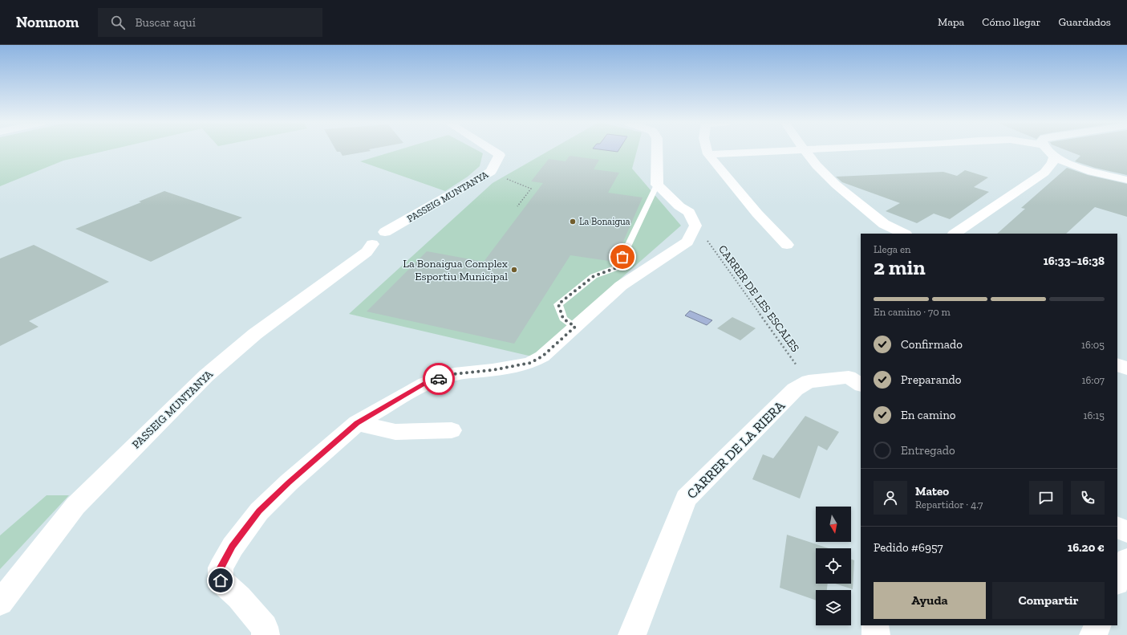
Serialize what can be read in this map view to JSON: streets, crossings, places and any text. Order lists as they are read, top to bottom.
{
  "streets": {
    "street": ["PASSEIG MUNTANYA", "CARRER DE LA RIERA"],
    "path": ["CARRER DE LES ESCALES"]
  },
  "crossings": [
    ["CARRER DE LES ESCALES", "CARRER DE LA RIERA"]
  ],
  "places": ["La Bonaigua", "La Bonaigua Complex Esportiu Municipal"],
  "north": "bottom",
  "page": {
    "header": "Nomnom",
    "search": "Buscar aquí",
    "nav": ["Mapa", "Cómo llegar", "Guardados"],
    "heading": ["2 min", "Llega en", "16:33–16:38"],
    "panel": [
      "Mateo",
      "Repartidor · 4.7",
      "Pedido #6957",
      "16.20 €"
    ],
    "bar": "En camino · 70 m",
    "list": [
      ["Confirmado", "16:05"],
      ["Preparando", "16:07"],
      ["En camino", "16:15"],
      "Entregado"
    ],
    "buttons": ["Ayuda", "Compartir"]
  }
}
